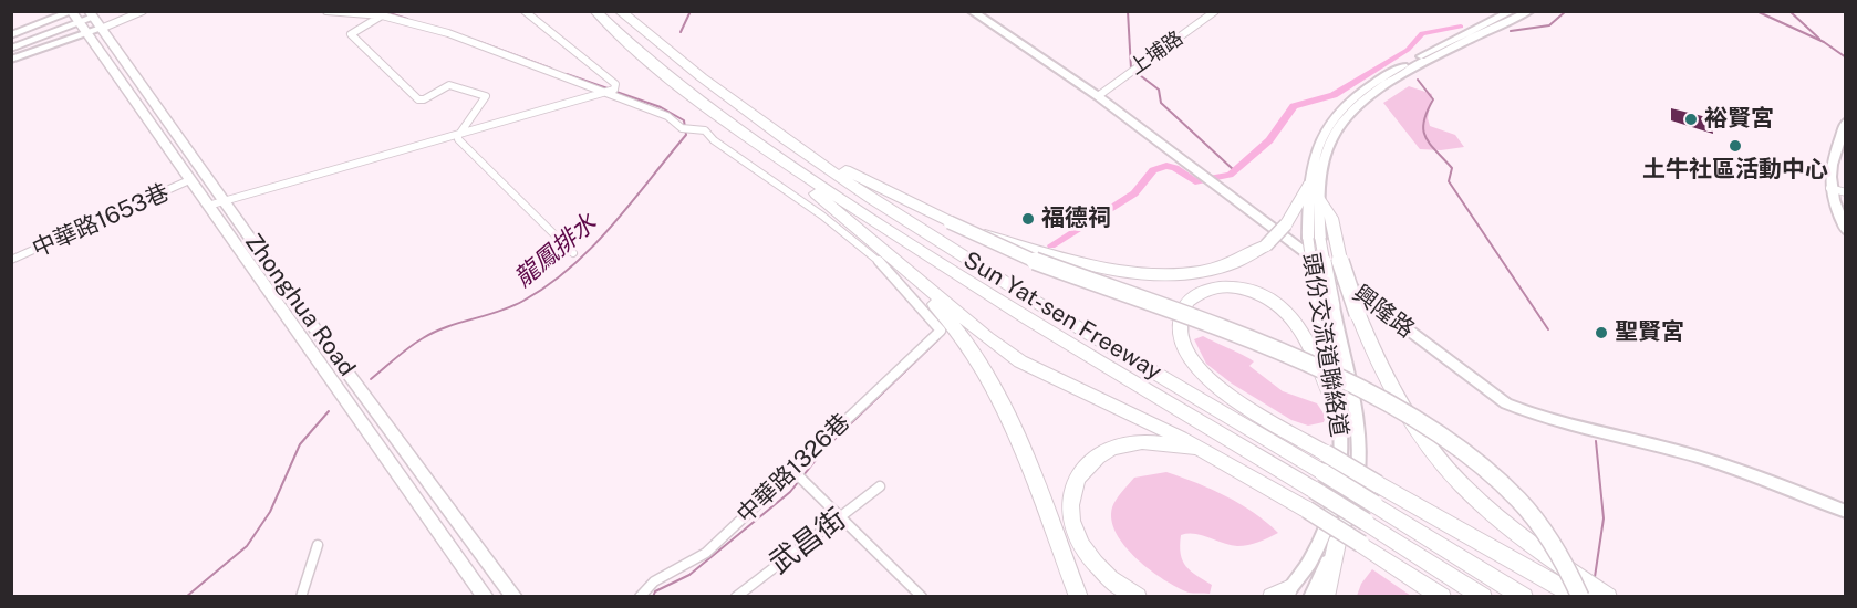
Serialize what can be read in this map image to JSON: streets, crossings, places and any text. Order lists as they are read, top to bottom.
{
  "streets": {
    "highway": ["Sun Yat-sen Freeway"],
    "main road": ["Zhonghua Road", "興隆路", "頭份交流道聯絡道"],
    "street": [
      "上埔路",
      "中華路1653巷",
      "中華路1326巷",
      "武昌街"
    ]
  },
  "crossings": [
    ["上埔路", "興隆路"],
    ["中華路1653巷", "Zhonghua Road"]
  ],
  "water": ["龍鳳排水"],
  "places": [
    "裕賢宮",
    "土牛社區活動中心",
    "福德祠",
    "聖賢宮"
  ]
}
